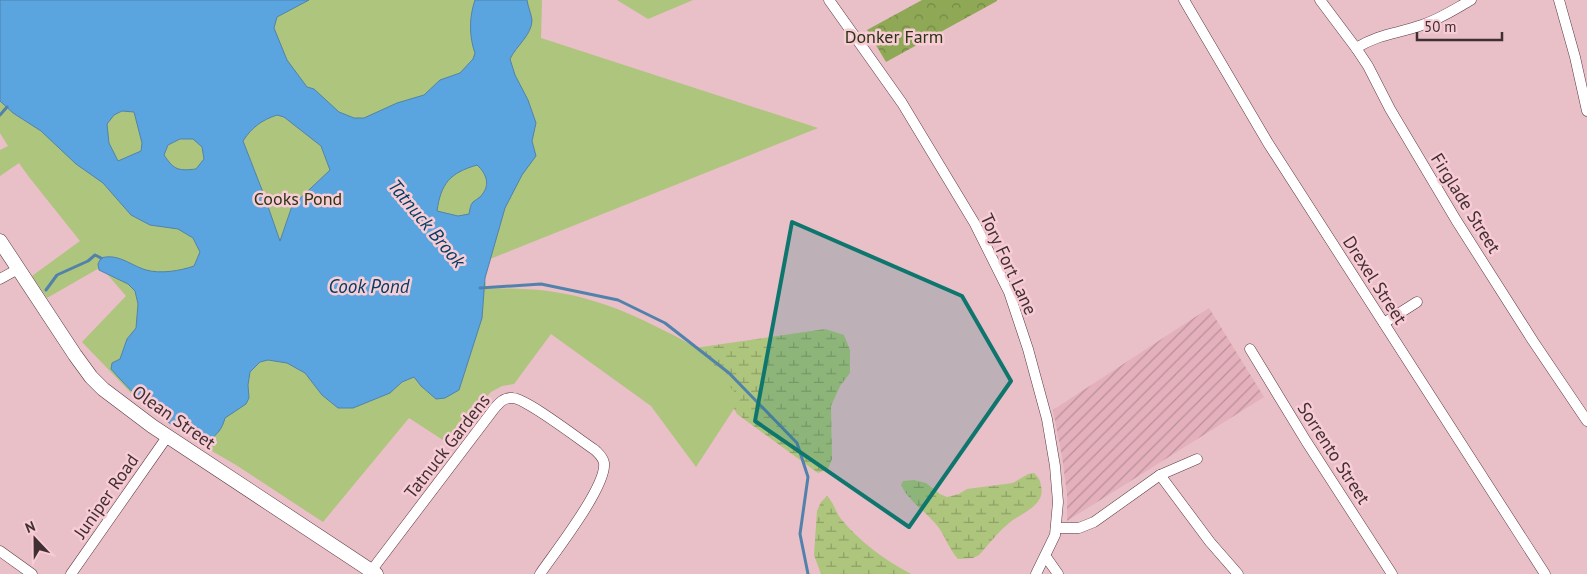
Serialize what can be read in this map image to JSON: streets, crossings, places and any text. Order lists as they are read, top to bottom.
{
  "streets": {
    "street": [
      "Firglade Street",
      "Tory Fort Lane",
      "Drexel Street",
      "Olean Street",
      "Tatnuck Gardens",
      "Sorrento Street",
      "Juniper Road"
    ]
  },
  "crossings": [
    ["Olean Street", "Tatnuck Gardens"],
    ["Olean Street", "Juniper Road"]
  ],
  "water": ["Tatnuck Brook", "Cook Pond"],
  "parks": ["Donker Farm", "Cooks Pond"],
  "scale_bar": "50 m",
  "north": "top"
}
